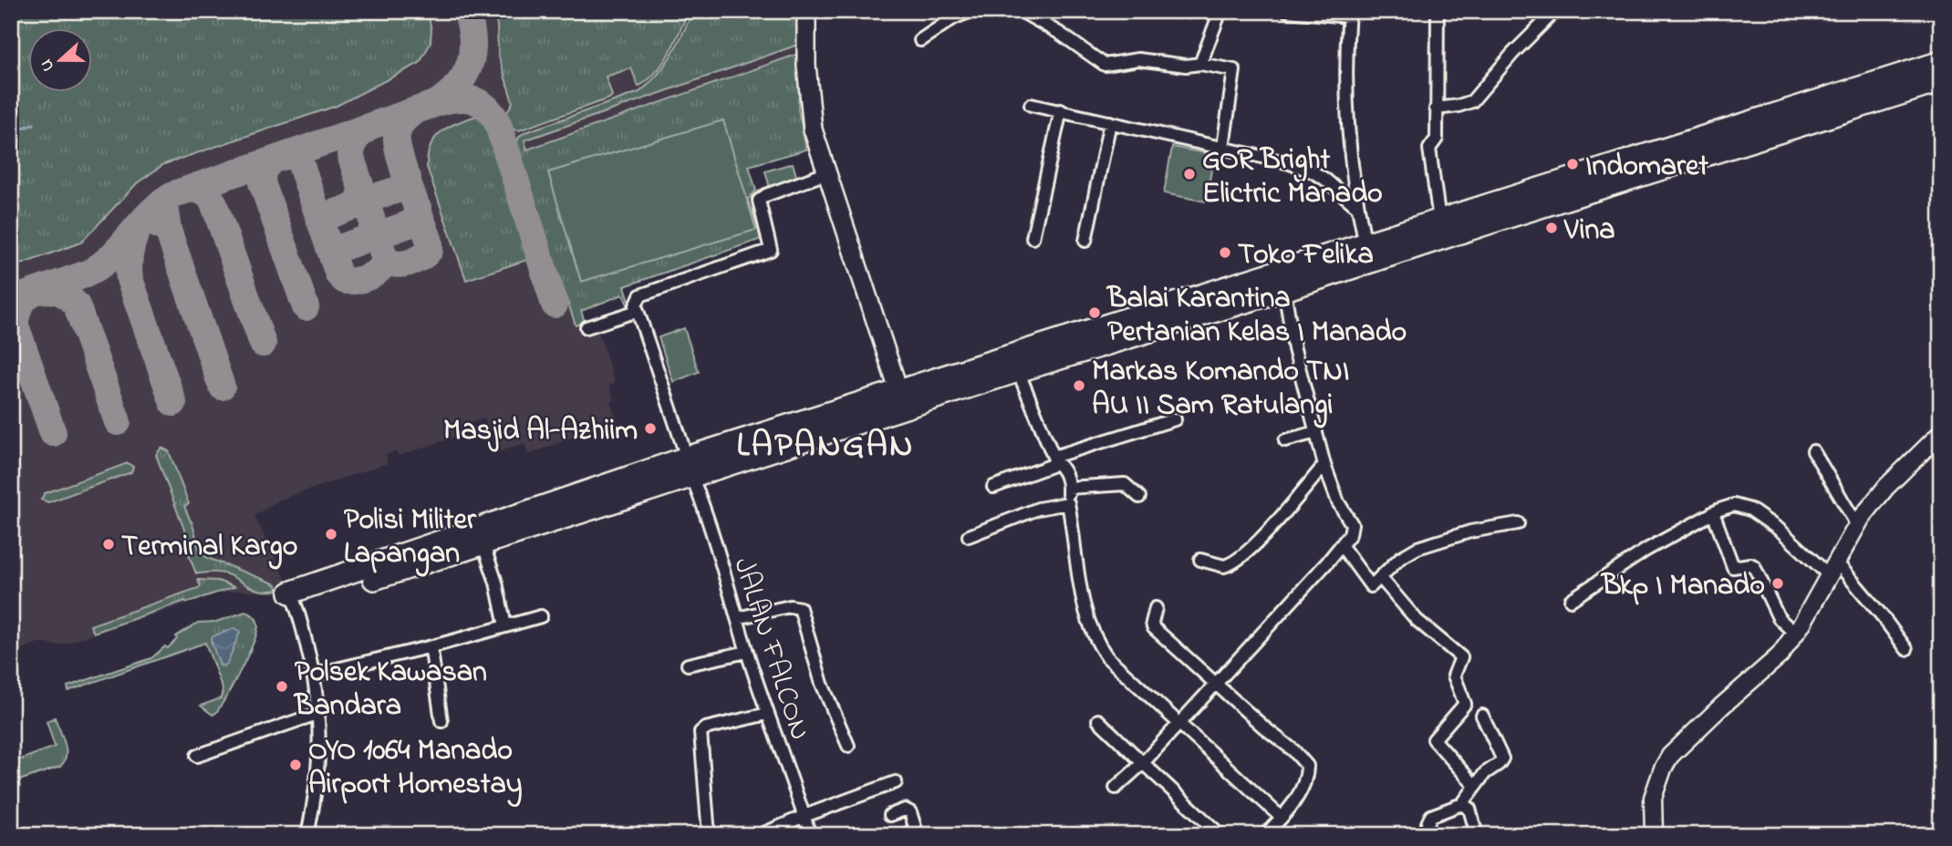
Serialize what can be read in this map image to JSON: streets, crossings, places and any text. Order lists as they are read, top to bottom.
{
  "streets": {
    "street": ["JALAN FALCON"]
  },
  "districts": ["LAPANGAN"],
  "places": [
    "Indomaret",
    "GOR Bright Elictric Manado",
    "Vina",
    "Toko Felika",
    "Balai Karantina Pertanian Kelas I Manado",
    "Markas Komando TNI AU II Sam Ratulangi",
    "Masjid Al-Azhiim",
    "Polisi Militer Lapangan",
    "Terminal Kargo",
    "Bkp I Manado",
    "Polsek Kawasan Bandara",
    "OYO 1064 Manado Airport Homestay"
  ],
  "north": "left"
}
